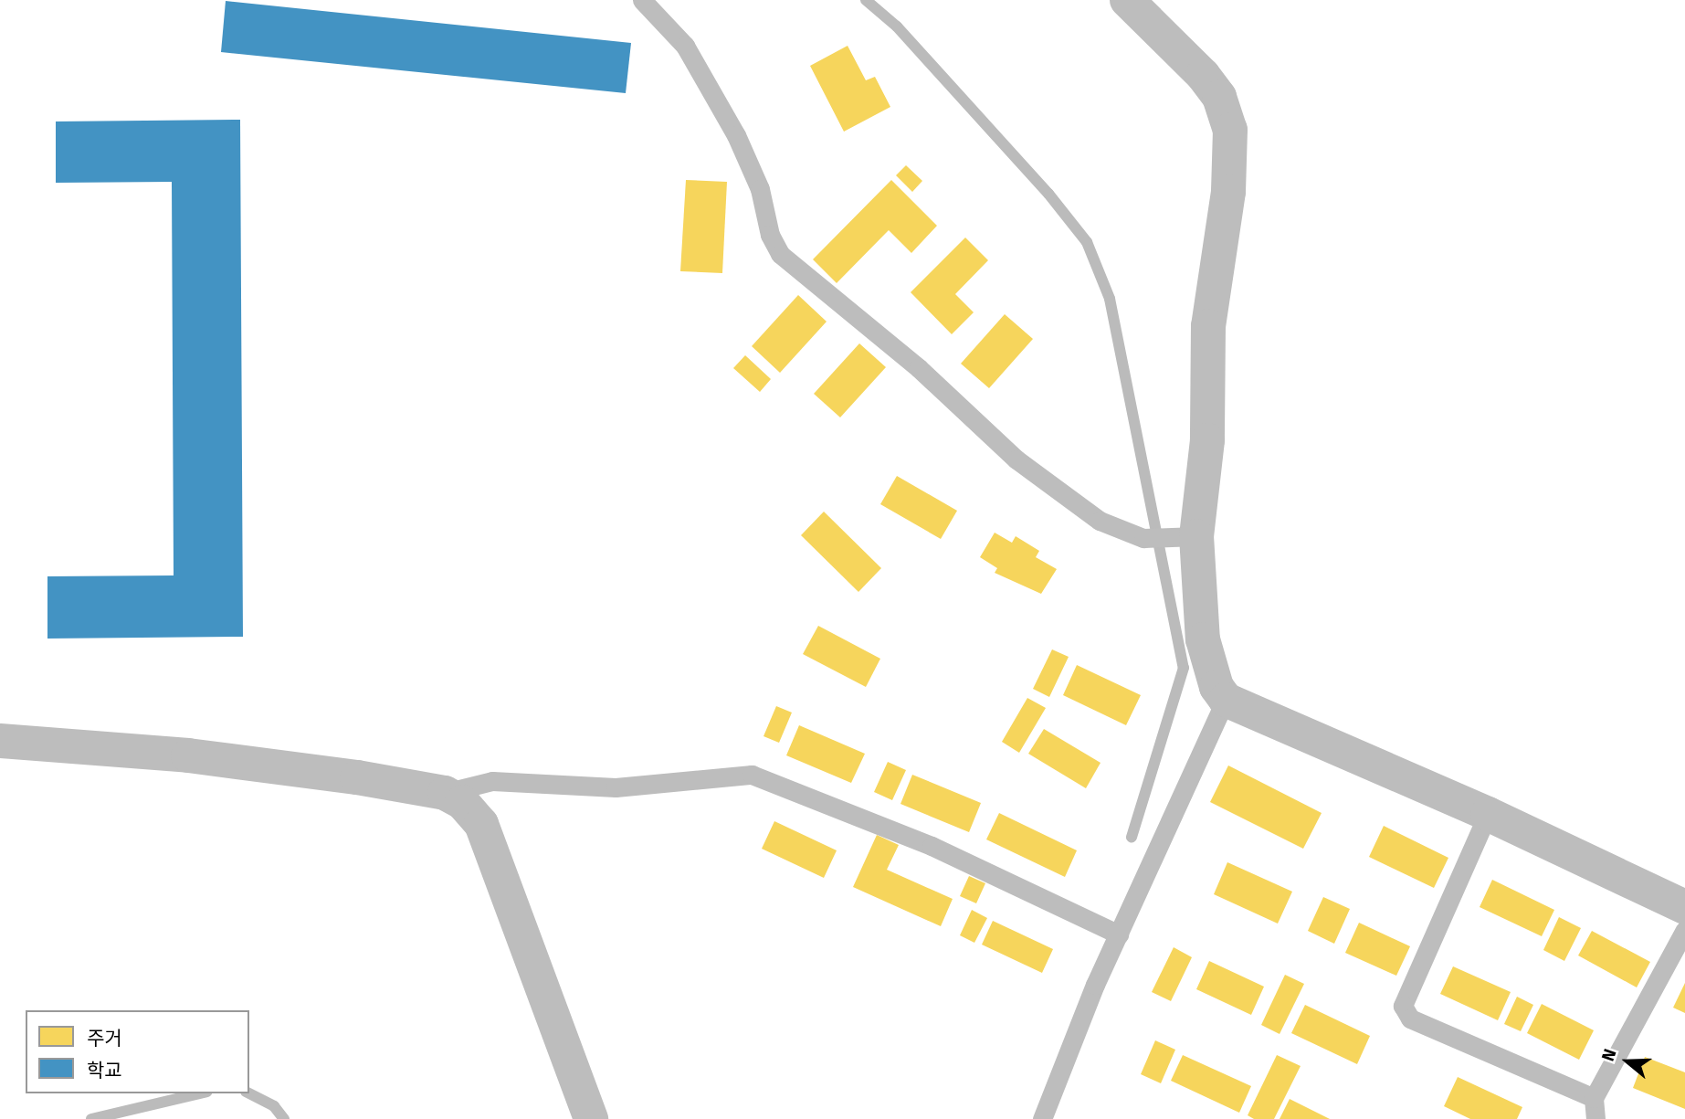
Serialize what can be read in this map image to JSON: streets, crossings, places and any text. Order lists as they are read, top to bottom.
{
  "legend": ["주거", "학교"],
  "north": "left"
}
